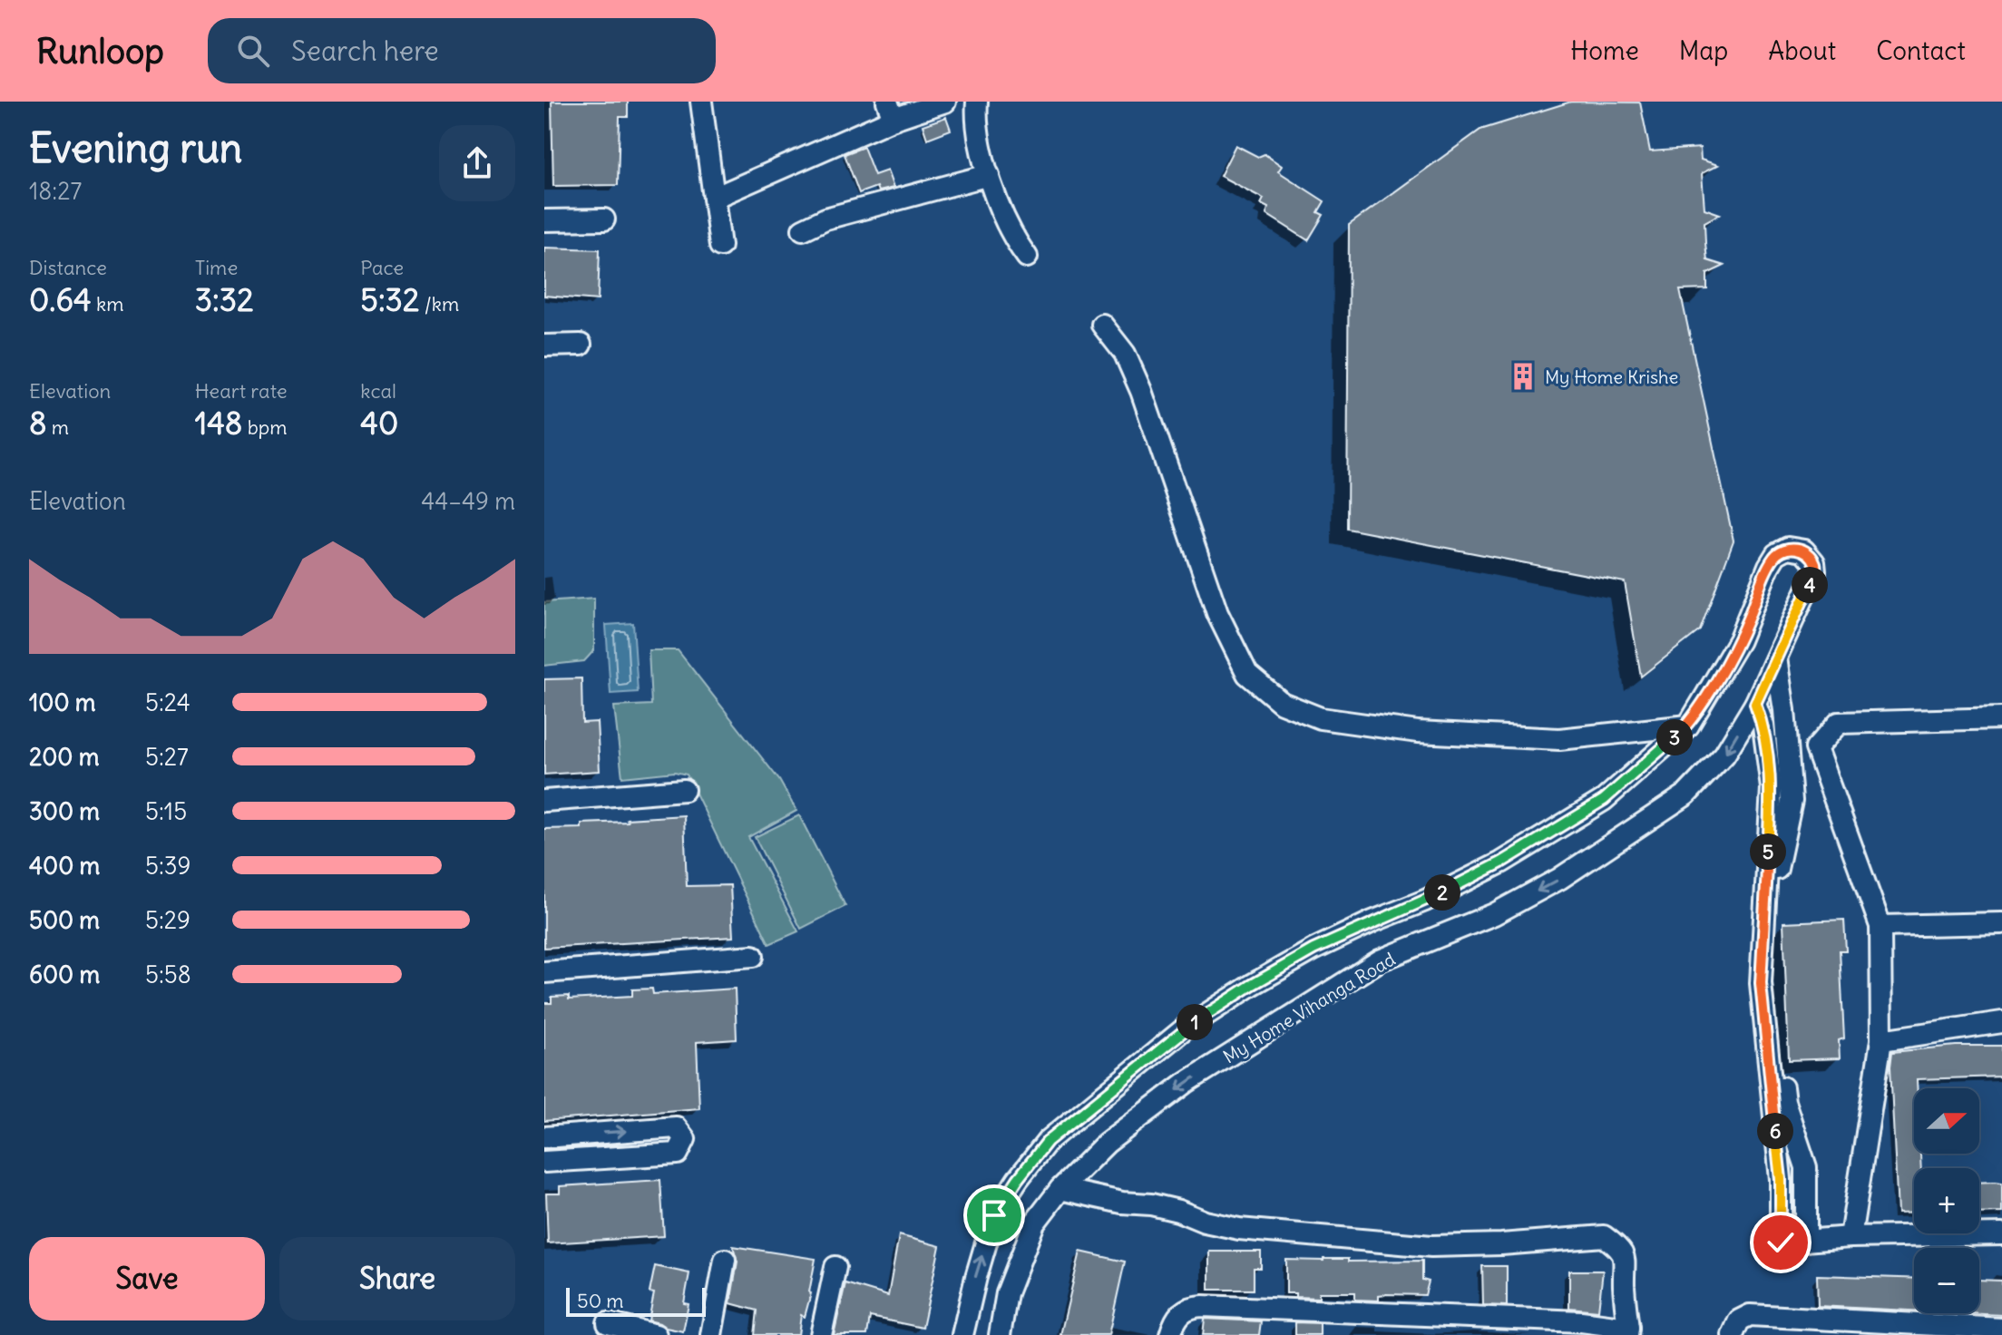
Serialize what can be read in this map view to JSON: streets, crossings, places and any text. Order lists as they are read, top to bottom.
{
  "streets": {
    "street": ["My Home Vihanga Road"]
  },
  "places": {
    "building": ["My Home Krishe"]
  },
  "scale_bar": "50 m",
  "north": "right",
  "page": {
    "header": "Runloop",
    "search": "Search here",
    "nav": [
      "Home",
      "Map",
      "About",
      "Contact"
    ],
    "heading": ["Evening run", "18:27"],
    "stats": [
      ["Distance", "0.64 km"],
      ["Time", "3:32"],
      ["Pace", "5:32 /km"],
      ["Elevation", "8 m"],
      ["Heart rate", "148 bpm"],
      ["kcal", "40"]
    ],
    "chart": ["Elevation", "44–49 m"],
    "pins": [
      "4",
      "3",
      "5",
      "2",
      "1",
      "6"
    ],
    "list": [
      {
        "name": "100 m",
        "note": "5:24"
      },
      {
        "name": "200 m",
        "note": "5:27"
      },
      {
        "name": "300 m",
        "note": "5:15"
      },
      {
        "name": "400 m",
        "note": "5:39"
      },
      {
        "name": "500 m",
        "note": "5:29"
      },
      {
        "name": "600 m",
        "note": "5:58"
      }
    ],
    "map_buttons": ["+", "−"],
    "buttons": ["Save", "Share"],
    "scale": "50 m"
  }
}
